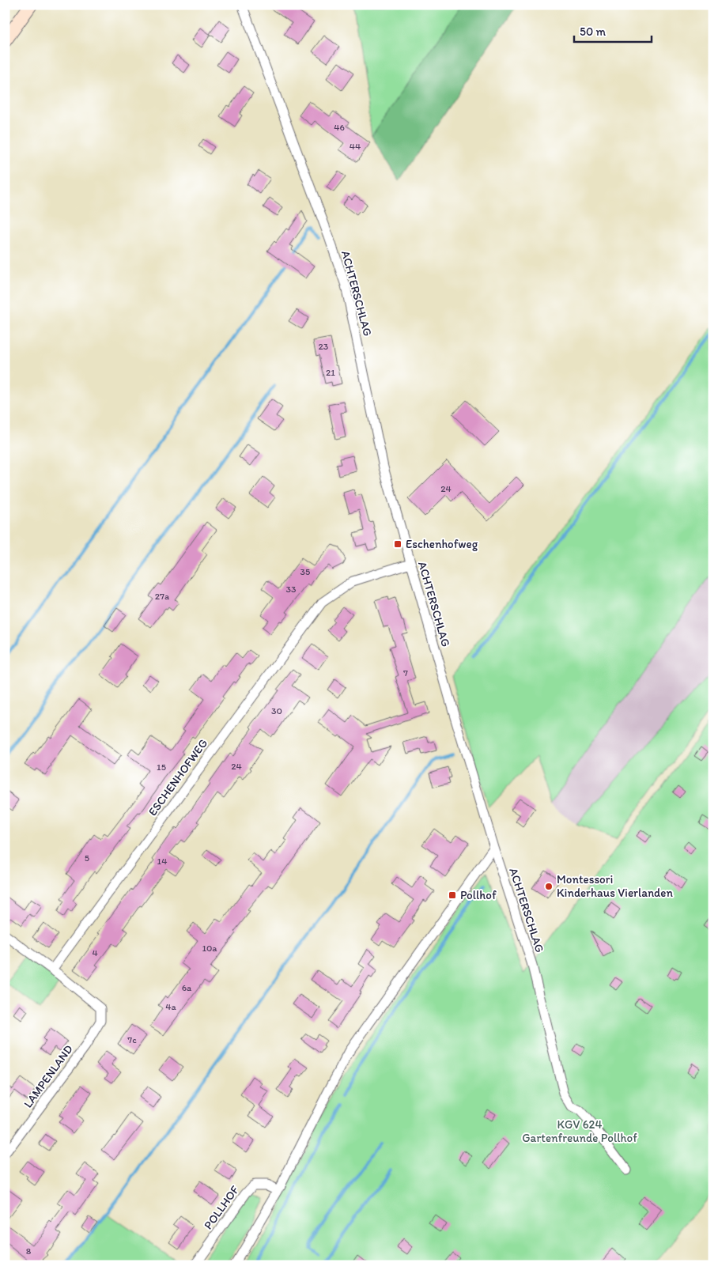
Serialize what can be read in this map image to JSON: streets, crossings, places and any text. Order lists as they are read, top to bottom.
{
  "streets": {
    "street": [
      "ACHTERSCHLAG",
      "ESCHENHOFWEG",
      "LAMPENLAND",
      "POLLHOF"
    ]
  },
  "crossings": [
    ["ACHTERSCHLAG", "ESCHENHOFWEG"],
    ["ESCHENHOFWEG", "LAMPENLAND"]
  ],
  "parks": ["KGV 624 Gartenfreunde Pollhof"],
  "places": {
    "transit": ["Eschenhofweg", "Pollhof"],
    "other": ["Montessori Kinderhaus Vierlanden"]
  },
  "house_numbers": [
    "46",
    "44",
    "23",
    "21",
    "24",
    "35",
    "33",
    "27a",
    "7",
    "30",
    "24",
    "15",
    "5",
    "14",
    "10a",
    "4",
    "6a",
    "4a",
    "7c",
    "8"
  ],
  "scale_bar": "50 m"
}
